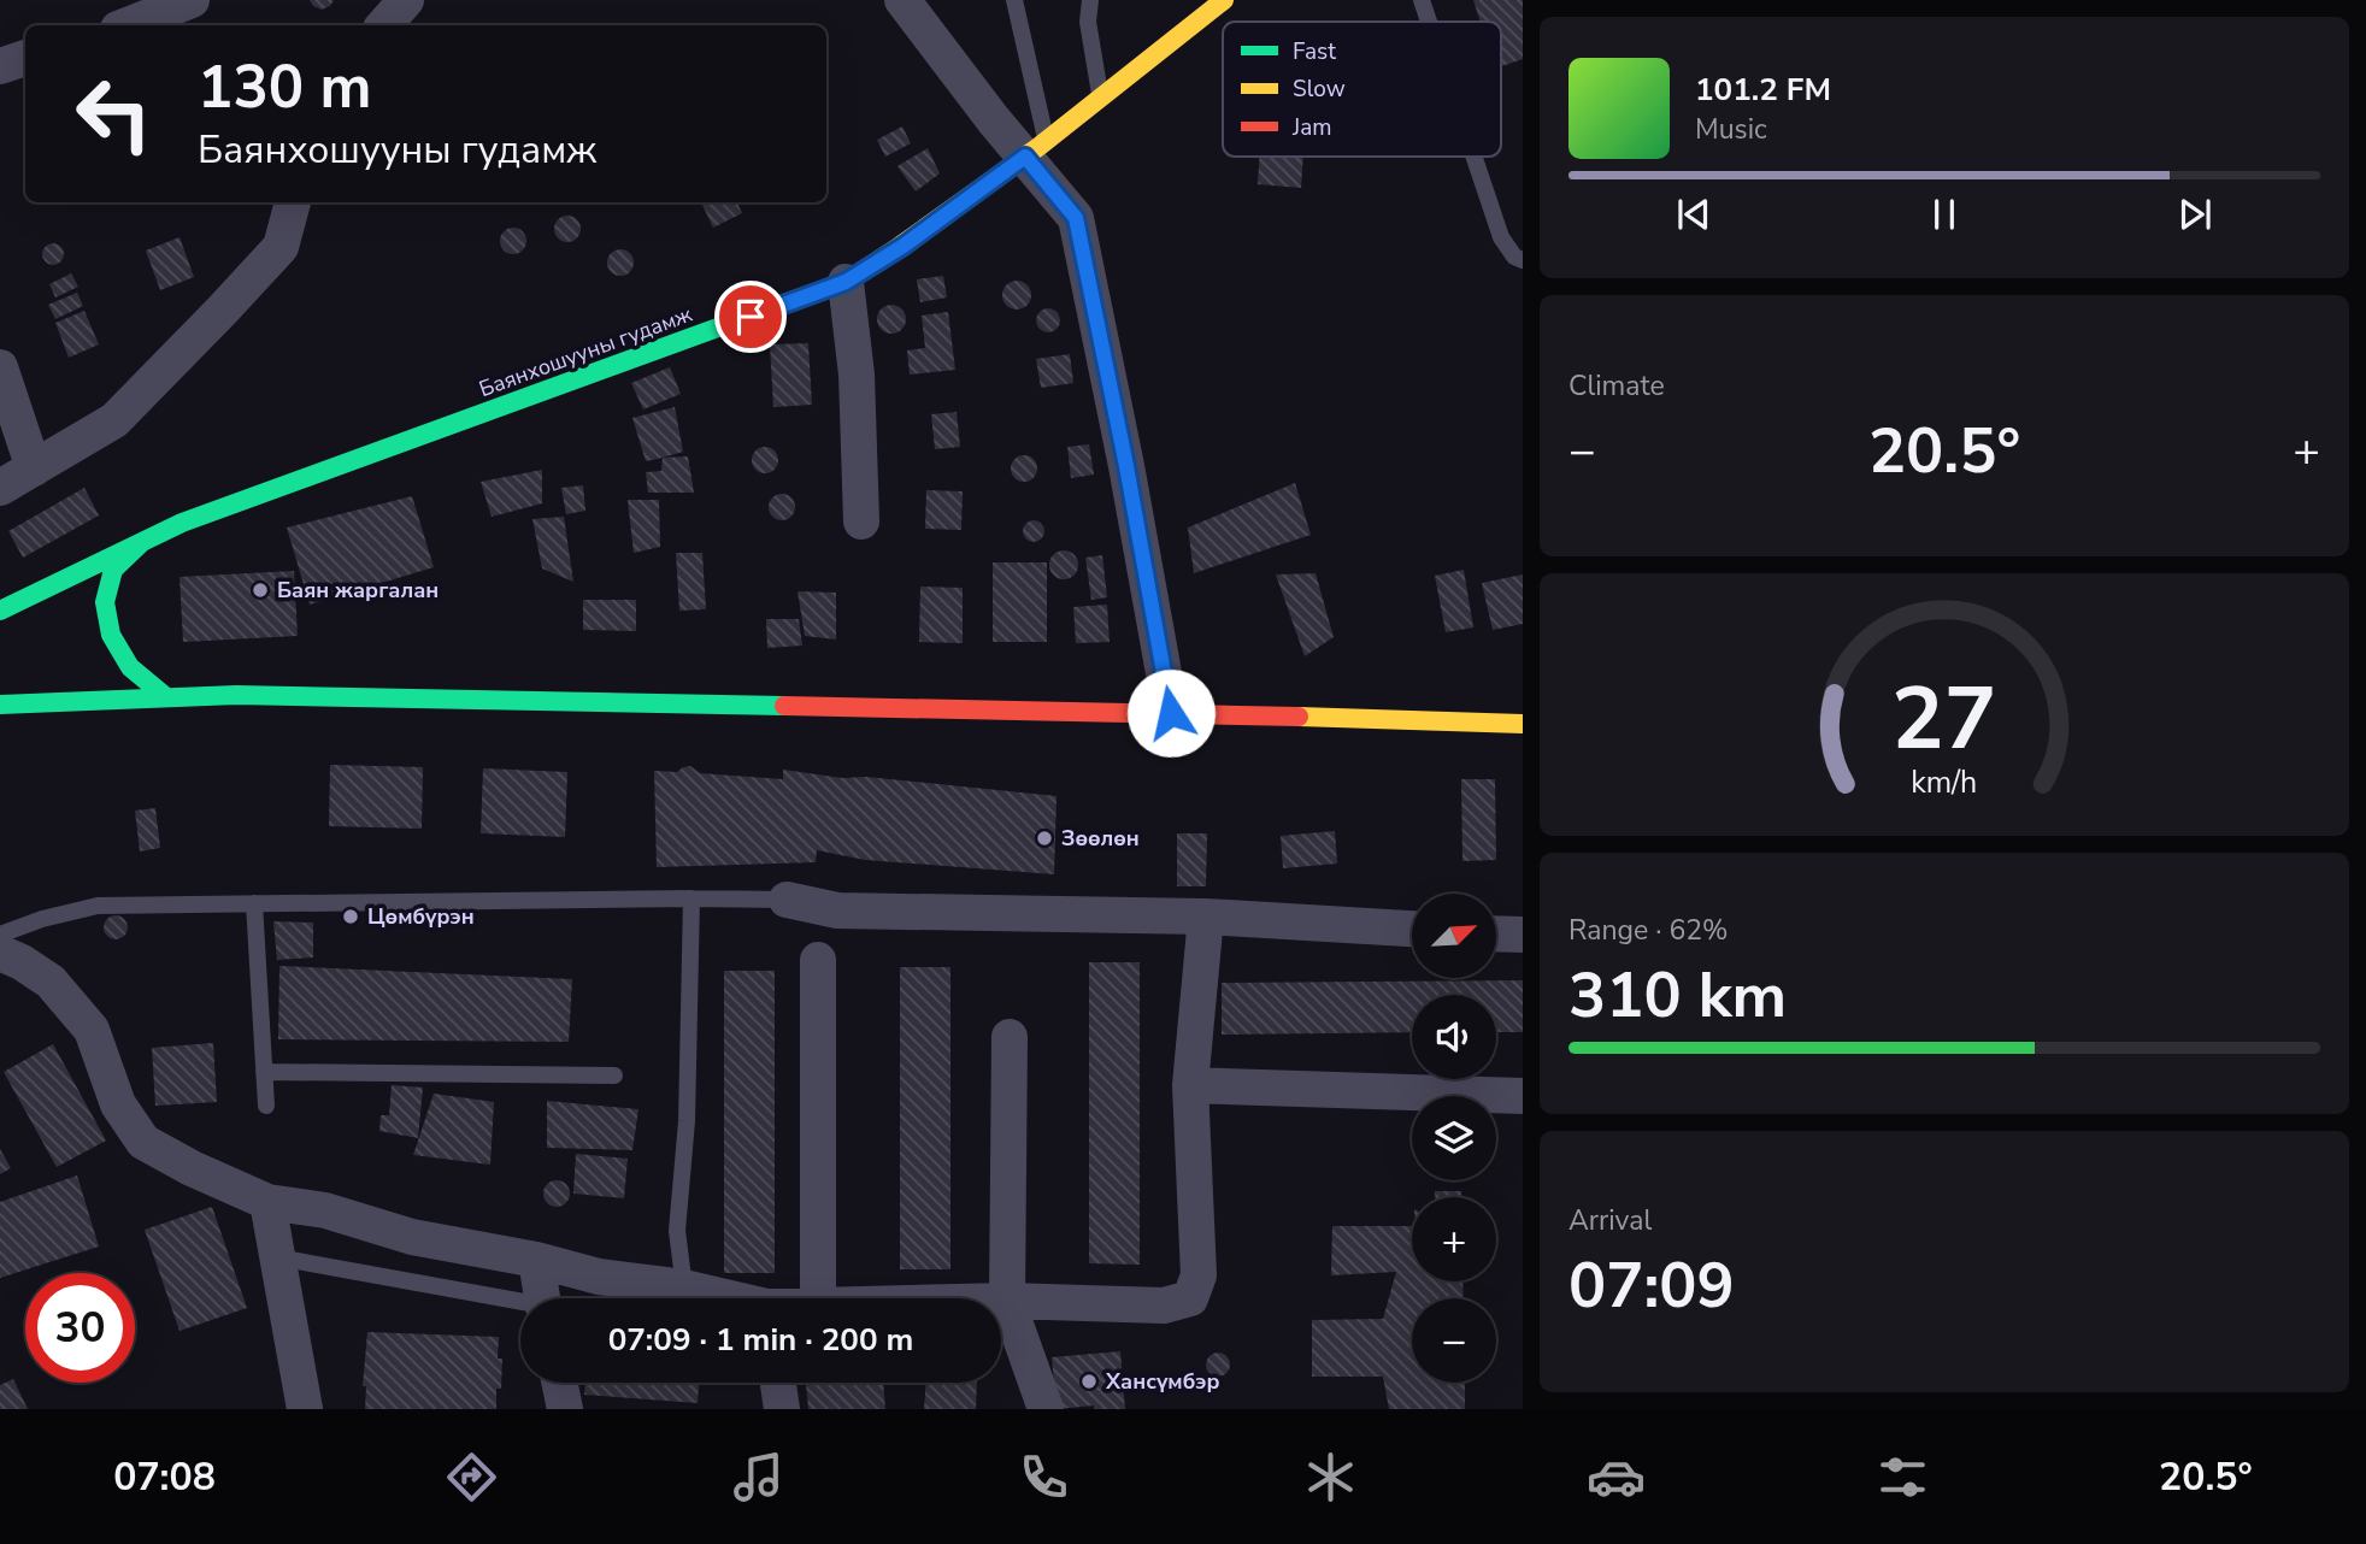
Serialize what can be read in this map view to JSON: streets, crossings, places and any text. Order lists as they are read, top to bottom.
{
  "streets": {
    "street": ["Баянхошууны гудамж"]
  },
  "places": [
    "Баян жаргалан",
    "Зөөлөн",
    "Цөмбүрэн",
    "Хансүмбэр"
  ],
  "legend": ["Fast", "Slow", "Jam"],
  "north": "top right",
  "page": {
    "turn": ["130 m", "Баянхошууны гудамж"],
    "song": ["101.2 FM", "Music"],
    "tile": [
      "Climate",
      ["Range · 62%", "310 km"],
      ["Arrival", "07:09"]
    ],
    "heat": ["−", "20.5°", "+"],
    "map_buttons": ["+", "−"],
    "limit": "30",
    "trip": "07:09 · 1 min · 200 m",
    "tabs": ["07:08", "20.5°"],
    "gauge": ["27", "km/h"]
  }
}
